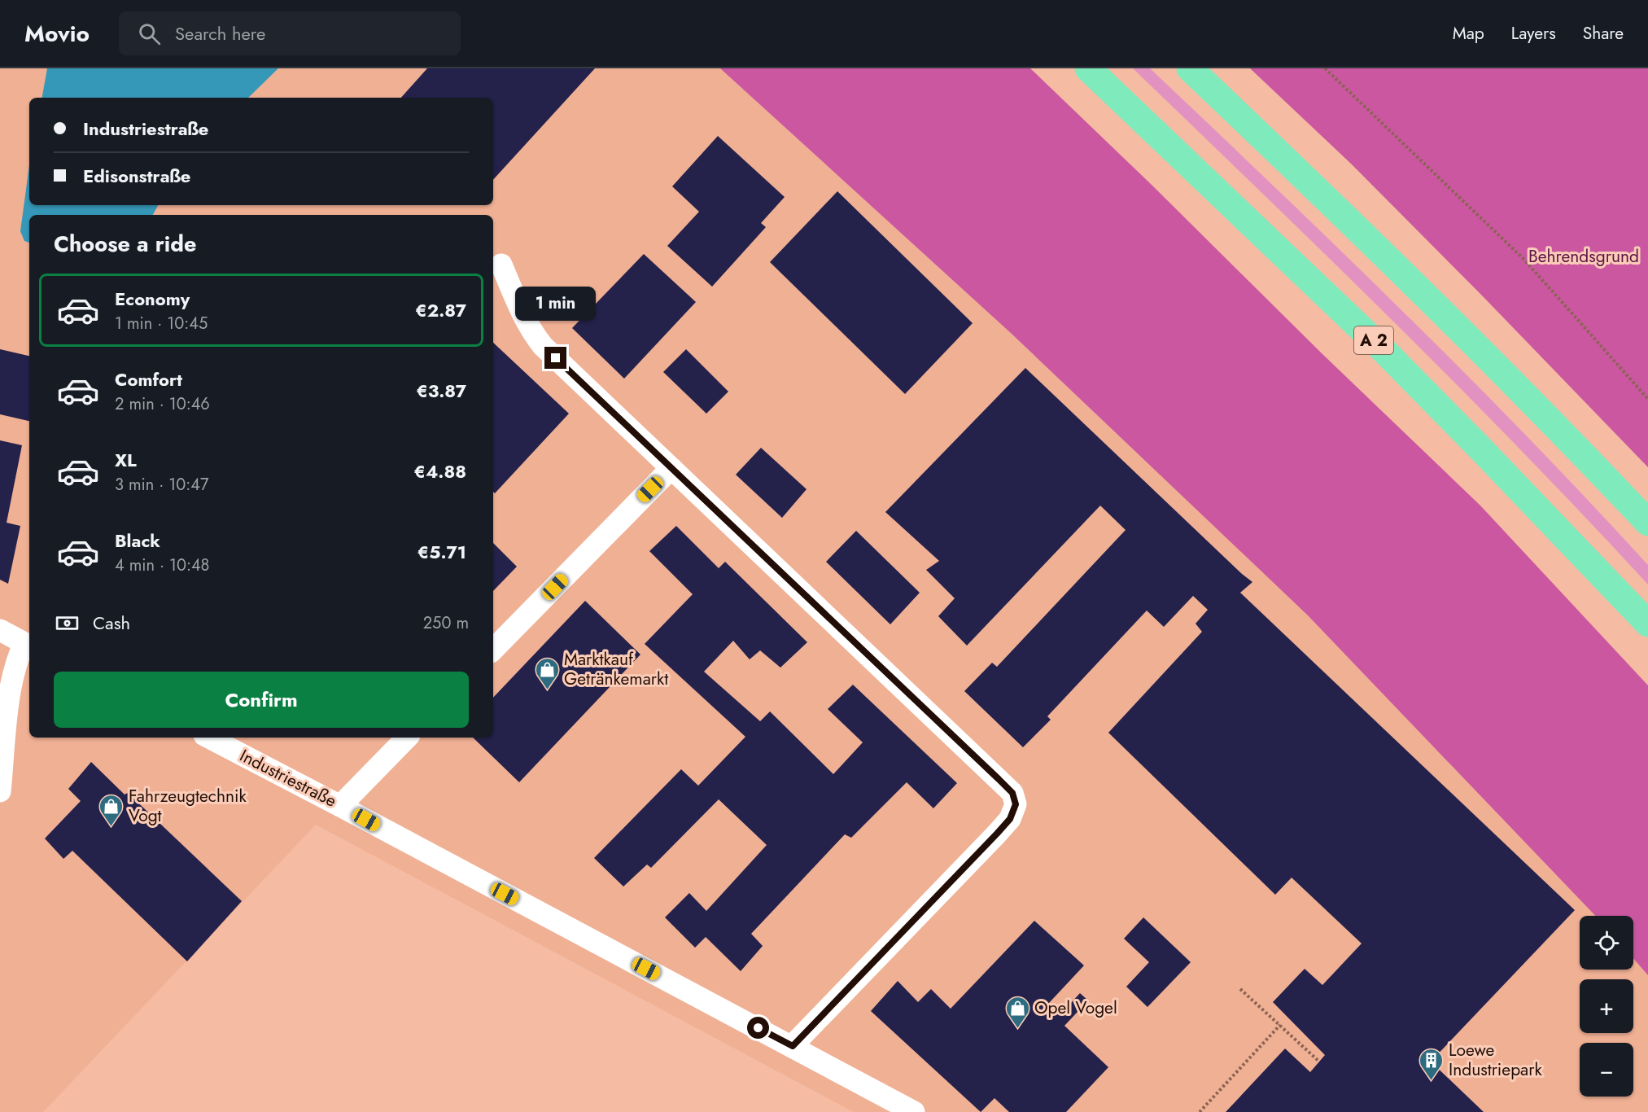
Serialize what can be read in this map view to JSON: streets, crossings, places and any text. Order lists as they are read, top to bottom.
{
  "streets": {
    "highway": ["A 2"],
    "street": ["Industriestraße"]
  },
  "parks": ["Behrendsgrund"],
  "places": {
    "shop": ["Marktkauf Getränkemarkt", "Fahrzeugtechnik Vogt", "Opel Vogel"],
    "building": ["Loewe Industriepark"]
  },
  "page": {
    "header": "Movio",
    "search": "Search here",
    "nav": ["Map", "Layers", "Share"],
    "banner": ["Industriestraße", "Edisonstraße"],
    "heading": "Choose a ride",
    "list": [
      {
        "name": "Economy",
        "note": "1 min · 10:45",
        "value": "€2.87"
      },
      {
        "name": "Comfort",
        "note": "2 min · 10:46",
        "value": "€3.87"
      },
      {
        "name": "XL",
        "note": "3 min · 10:47",
        "value": "€4.88"
      },
      {
        "name": "Black",
        "note": "4 min · 10:48",
        "value": "€5.71"
      }
    ],
    "bubble": "1 min",
    "pay": ["Cash", "250 m"],
    "buttons": "Confirm",
    "map_buttons": ["+", "−"]
  }
}
